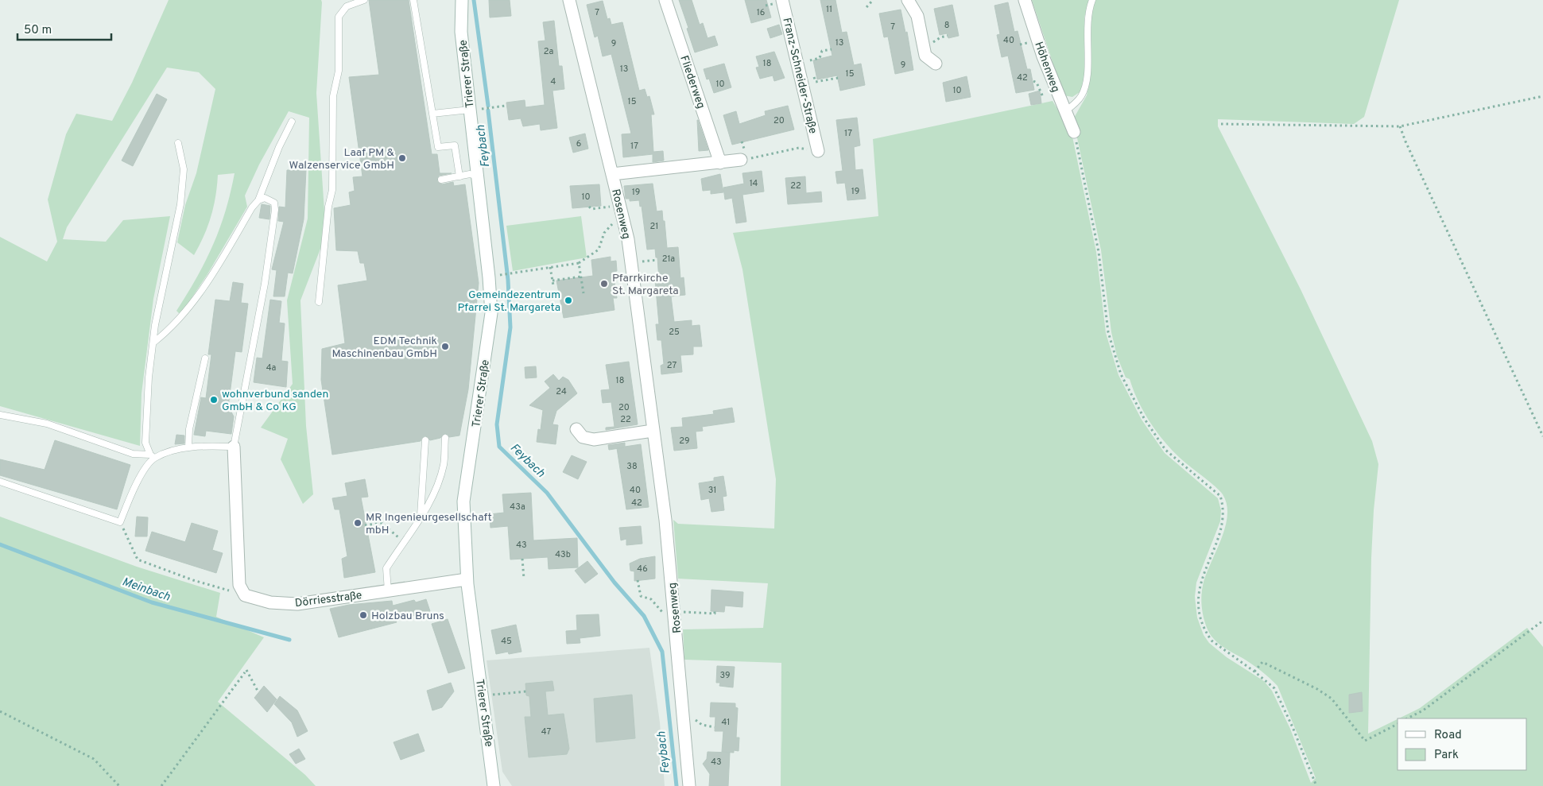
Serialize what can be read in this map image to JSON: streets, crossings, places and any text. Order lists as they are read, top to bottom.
{
  "streets": {
    "street": [
      "Höhenweg",
      "Trierer Straße",
      "Franz-Schneider-Straße",
      "Fliederweg",
      "Rosenweg",
      "Dörriesstraße"
    ]
  },
  "crossings": [
    ["Trierer Straße", "Dörriesstraße"]
  ],
  "water": ["Feybach", "Meinbach"],
  "places": [
    "Laaf PM & Walzenservice GmbH",
    "Pfarrkirche St. Margareta",
    "Gemeindezentrum Pfarrei St. Margareta",
    "EDM Technik Maschinenbau GmbH",
    "wohnverbund sanden GmbH & Co KG",
    "MR Ingenieurgesellschaft mbH",
    "Holzbau Bruns"
  ],
  "house_numbers": [
    "11",
    "7",
    "16",
    "8",
    "7",
    "40",
    "13",
    "9",
    "2a",
    "18",
    "9",
    "13",
    "15",
    "42",
    "4",
    "10",
    "10",
    "15",
    "20",
    "17",
    "6",
    "17",
    "14",
    "22",
    "19",
    "19",
    "10",
    "21",
    "21a",
    "25",
    "27",
    "4a",
    "18",
    "24",
    "20",
    "22",
    "29",
    "38",
    "40",
    "31",
    "42",
    "43a",
    "43",
    "43b",
    "46",
    "45",
    "39",
    "41",
    "47",
    "43"
  ],
  "legend": ["Road", "Park"],
  "scale_bar": "50 m"
}
